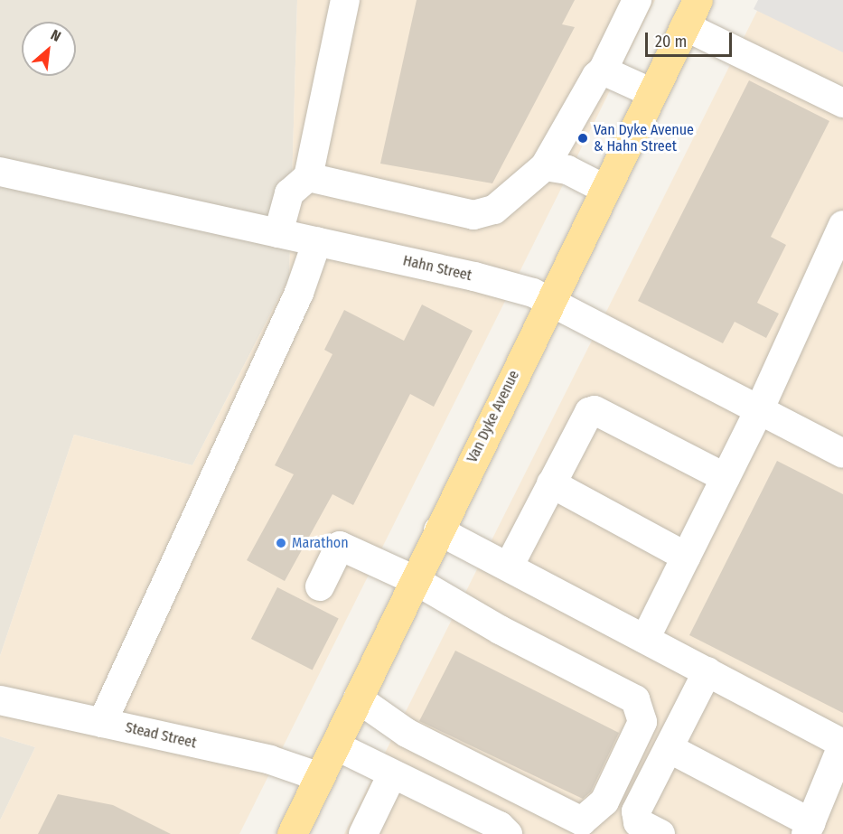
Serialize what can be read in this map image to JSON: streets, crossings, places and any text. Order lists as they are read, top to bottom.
{
  "streets": {
    "main road": ["Van Dyke Avenue"],
    "street": ["Hahn Street", "Stead Street"]
  },
  "crossings": [
    ["Hahn Street", "Van Dyke Avenue"],
    ["Van Dyke Avenue", "Stead Street"]
  ],
  "places": ["Van Dyke Avenue & Hahn Street", "Marathon"],
  "scale_bar": "20 m",
  "north": "top right"
}
